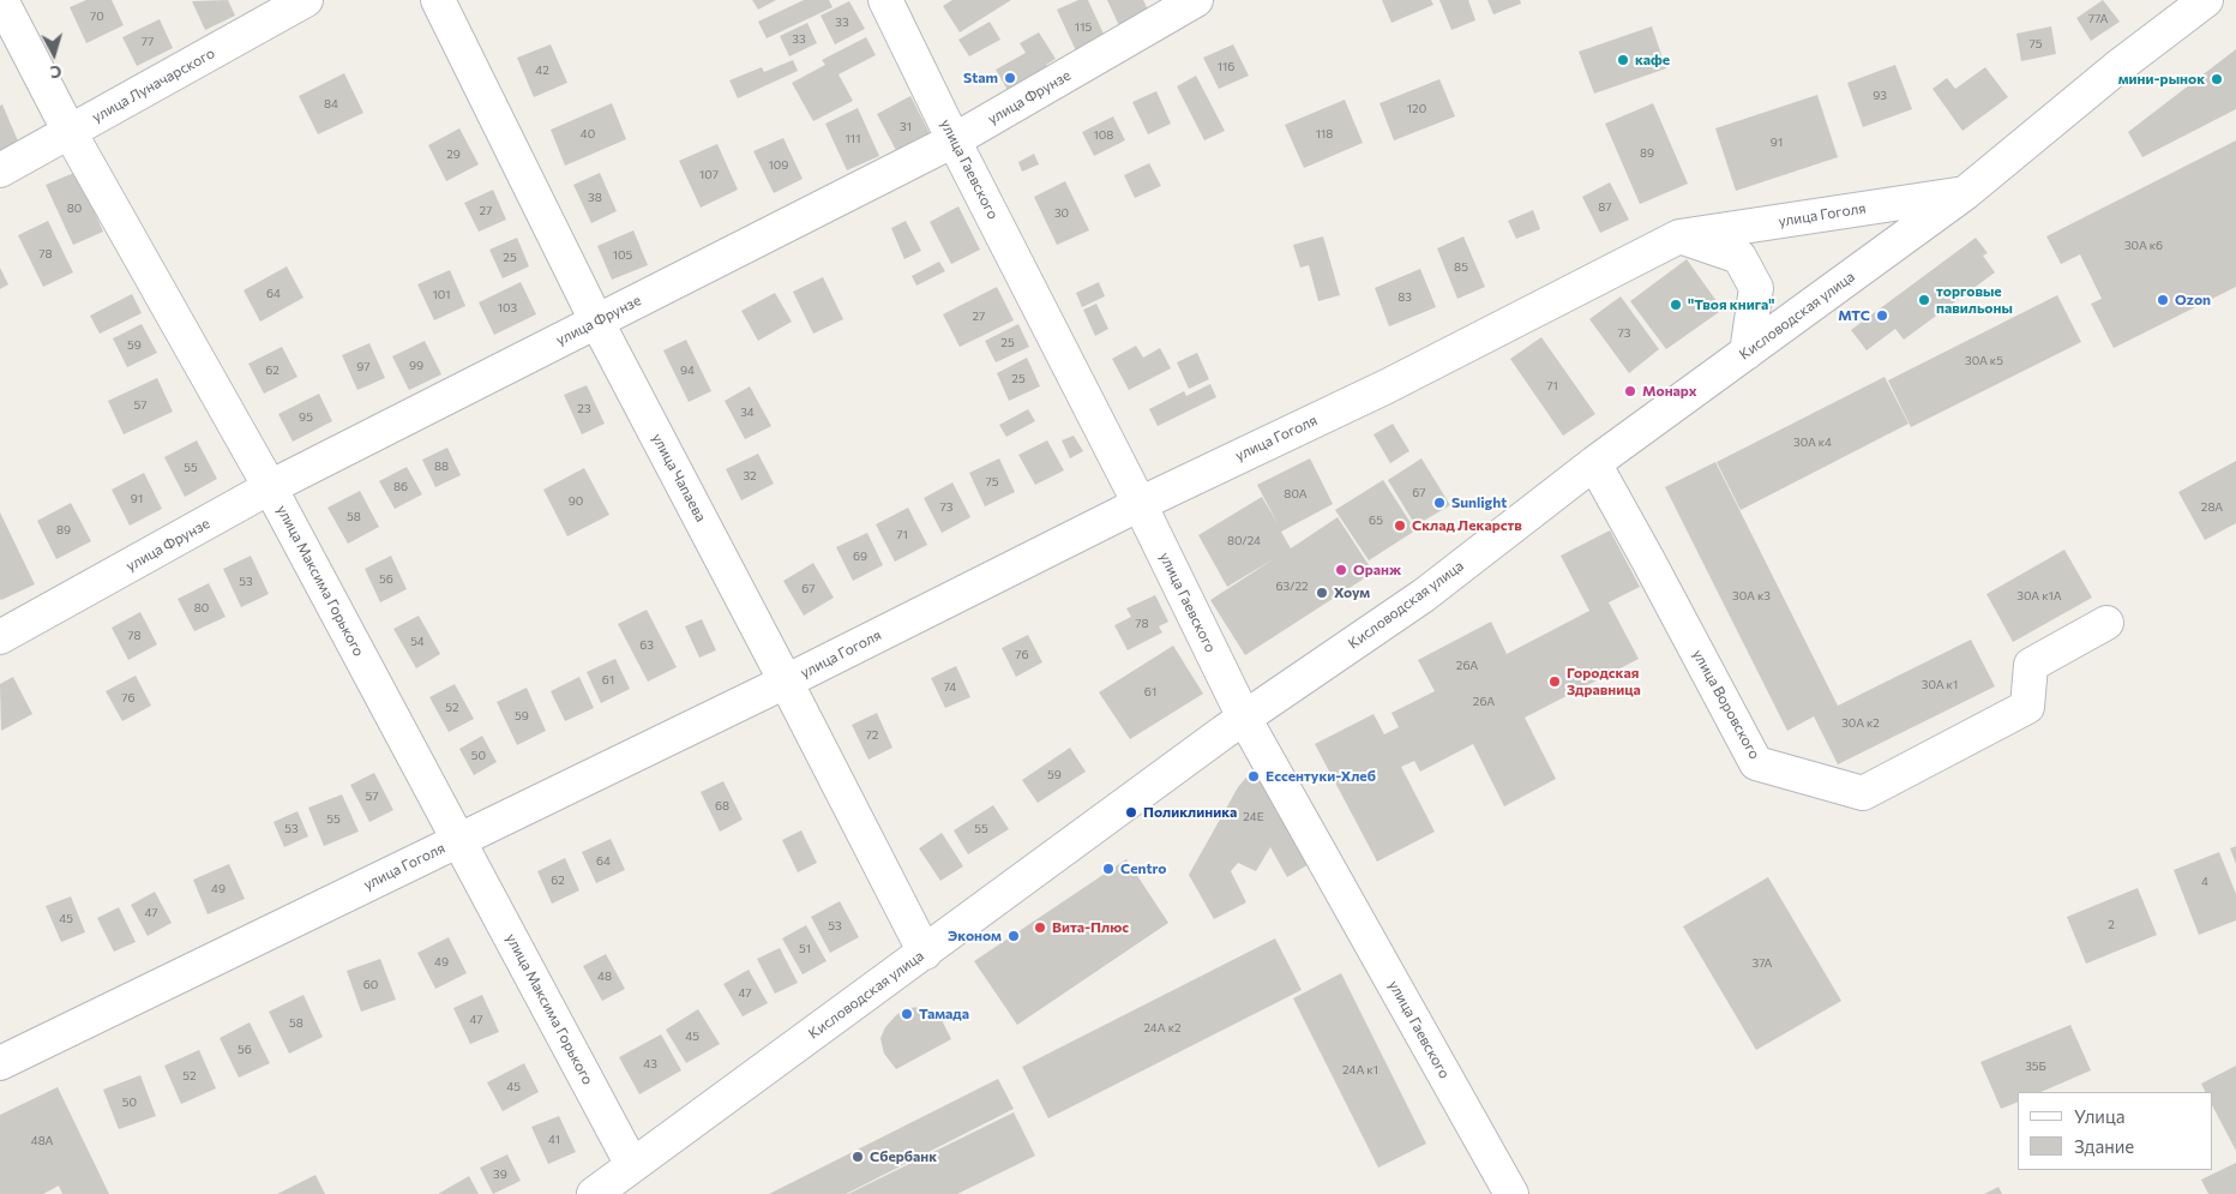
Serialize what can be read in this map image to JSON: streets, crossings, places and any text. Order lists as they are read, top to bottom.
{
  "streets": {
    "street": [
      "улица Луначарского",
      "улица Фрунзе",
      "улица Гаевского",
      "улица Гоголя",
      "Кисловодская улица",
      "улица Чапаева",
      "улица Максима Горького",
      "улица Воровского"
    ]
  },
  "crossings": [
    ["улица Луначарского", "улица Максима Горького"],
    ["улица Фрунзе", "улица Гаевского"],
    ["улица Фрунзе", "улица Чапаева"],
    ["улица Фрунзе", "улица Максима Горького"],
    ["улица Гаевского", "улица Гоголя"],
    ["улица Гаевского", "Кисловодская улица"],
    ["улица Гоголя", "Кисловодская улица"],
    ["улица Гоголя", "улица Чапаева"],
    ["улица Гоголя", "улица Максима Горького"],
    ["Кисловодская улица", "улица Чапаева"],
    ["Кисловодская улица", "улица Максима Горького"],
    ["Кисловодская улица", "улица Воровского"]
  ],
  "places": [
    "кафе",
    "Stam",
    "мини-рынок",
    "торговые павильоны",
    "Ozon",
    "\"Твоя книга\"",
    "МТС",
    "Монарх",
    "Sunlight",
    "Склад Лекарств",
    "Оранж",
    "Хоум",
    "Городская Здравница",
    "Ессентуки-Хлеб",
    "Поликлиника",
    "Centro",
    "Вита-Плюс",
    "Эконом",
    "Тамада",
    "Сбербанк"
  ],
  "house_numbers": [
    "70",
    "77А",
    "33",
    "115",
    "33",
    "77",
    "75",
    "116",
    "42",
    "93",
    "84",
    "120",
    "31",
    "40",
    "118",
    "108",
    "111",
    "91",
    "89",
    "29",
    "109",
    "107",
    "38",
    "87",
    "80",
    "27",
    "30",
    "30А к6",
    "78",
    "105",
    "25",
    "85",
    "64",
    "101",
    "83",
    "103",
    "27",
    "73",
    "25",
    "59",
    "30А к5",
    "99",
    "97",
    "62",
    "94",
    "25",
    "71",
    "57",
    "23",
    "34",
    "95",
    "30А к4",
    "88",
    "55",
    "32",
    "75",
    "86",
    "67",
    "80А",
    "91",
    "90",
    "73",
    "28А",
    "58",
    "65",
    "89",
    "71",
    "80/24",
    "69",
    "56",
    "53",
    "63/22",
    "67",
    "30А к3",
    "30А к1А",
    "80",
    "78",
    "78",
    "54",
    "63",
    "76",
    "26А",
    "61",
    "30А к1",
    "74",
    "61",
    "76",
    "26А",
    "52",
    "59",
    "30А к2",
    "72",
    "50",
    "59",
    "57",
    "68",
    "24Е",
    "55",
    "53",
    "55",
    "64",
    "62",
    "4",
    "49",
    "47",
    "45",
    "2",
    "53",
    "51",
    "49",
    "37А",
    "48",
    "60",
    "47",
    "47",
    "58",
    "24А к2",
    "45",
    "56",
    "43",
    "35Б",
    "24А к1",
    "52",
    "45",
    "50",
    "41",
    "48А",
    "39"
  ],
  "legend": ["Улица", "Здание"],
  "north": "bottom"
}
